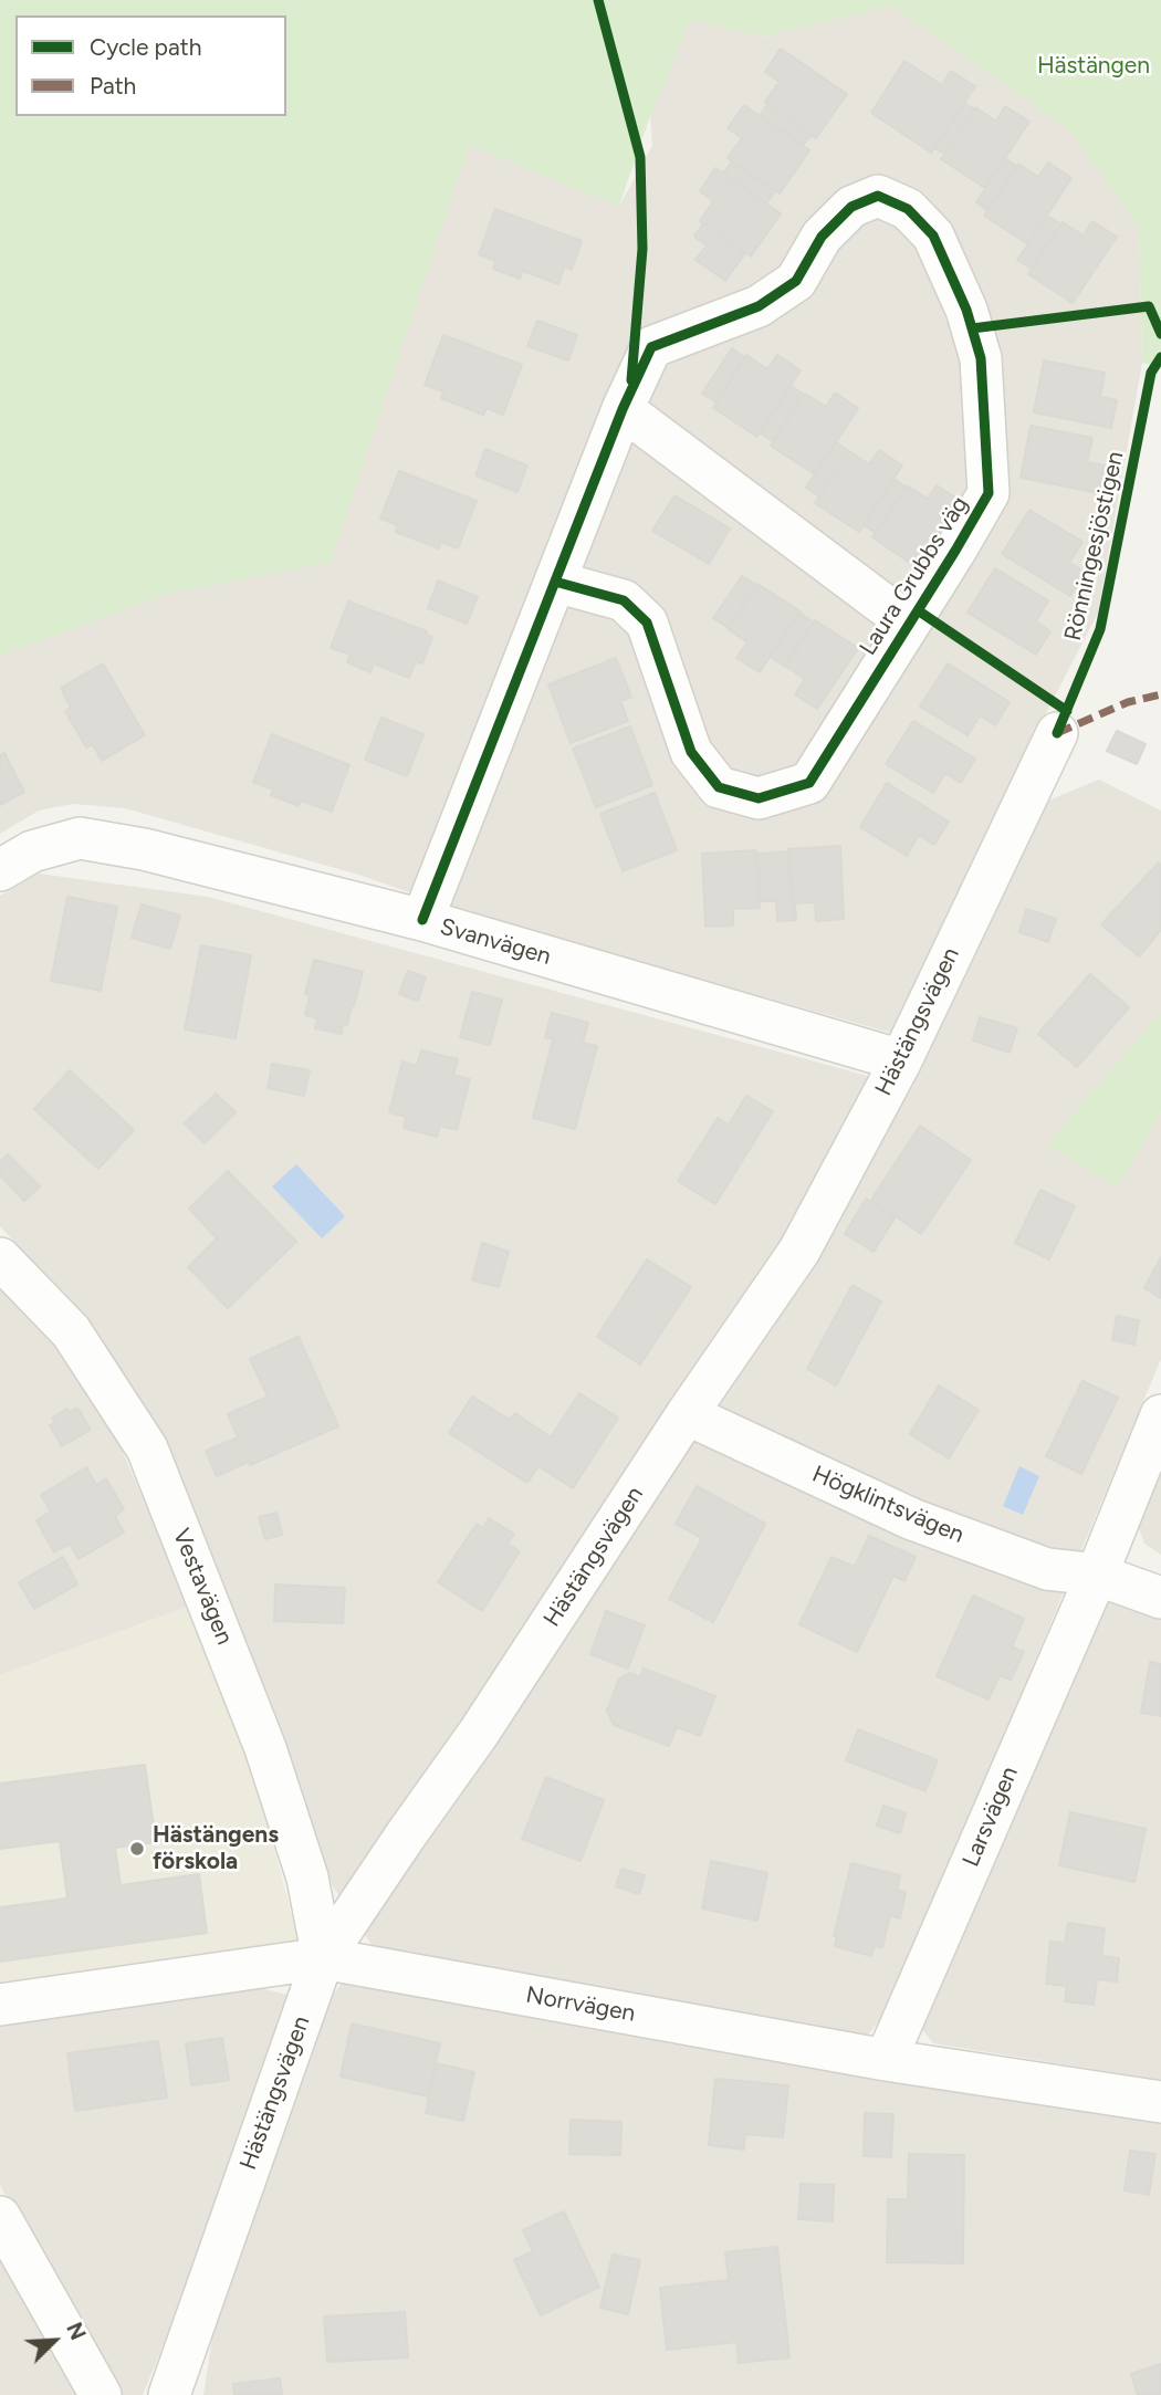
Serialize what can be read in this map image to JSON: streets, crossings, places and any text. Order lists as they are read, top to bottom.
{
  "streets": {
    "street": [
      "Laura Grubbs väg",
      "Svanvägen",
      "Hästängsvägen",
      "Högklintsvägen",
      "Vestavägen",
      "Larsvägen",
      "Norrvägen"
    ],
    "cycle path": ["Rönningesjöstigen"]
  },
  "crossings": [
    ["Laura Grubbs väg", "Svanvägen"],
    ["Svanvägen", "Hästängsvägen"],
    ["Hästängsvägen", "Högklintsvägen"],
    ["Hästängsvägen", "Vestavägen"],
    ["Hästängsvägen", "Norrvägen"],
    ["Högklintsvägen", "Larsvägen"],
    ["Vestavägen", "Norrvägen"],
    ["Larsvägen", "Norrvägen"]
  ],
  "parks": ["Hästängen"],
  "places": ["Hästängens förskola"],
  "legend": ["Cycle path", "Path"],
  "north": "top right"
}
